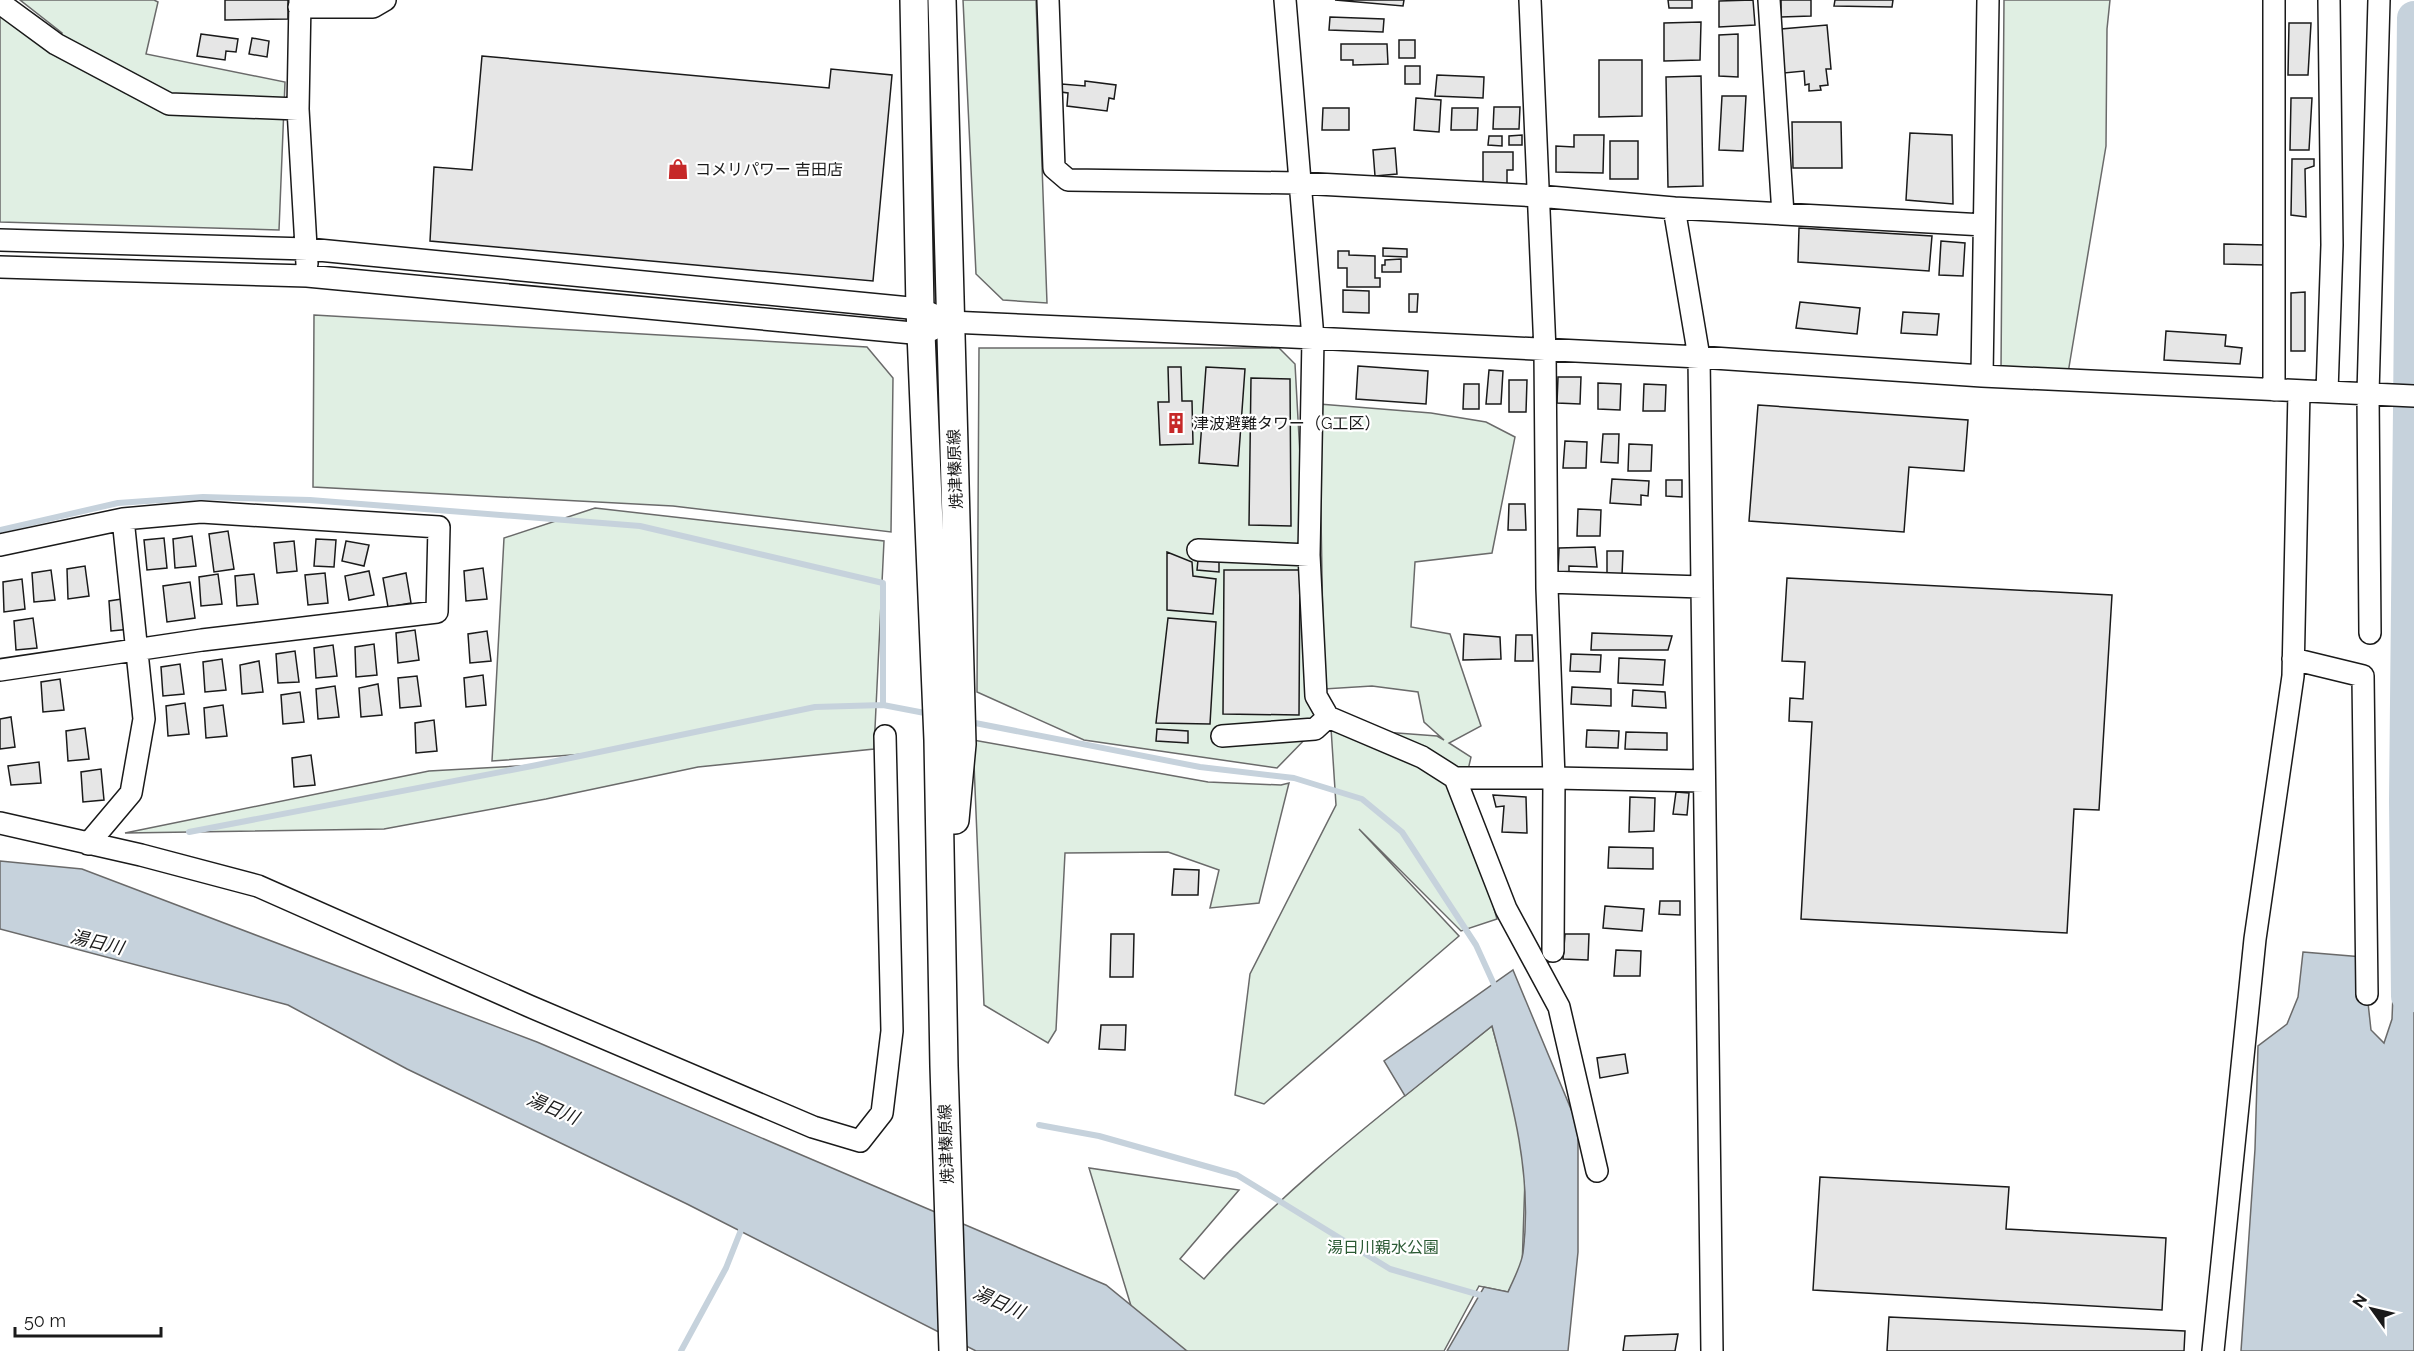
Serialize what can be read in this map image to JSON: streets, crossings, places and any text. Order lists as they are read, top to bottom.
{
  "streets": {
    "main road": ["焼津榛原線"]
  },
  "water": ["湯日川"],
  "parks": ["湯日川親水公園"],
  "places": {
    "shop": ["コメリパワー 吉田店"],
    "building": ["津波避難タワー（G工区）"]
  },
  "scale_bar": "50 m",
  "north": "top left"
}
